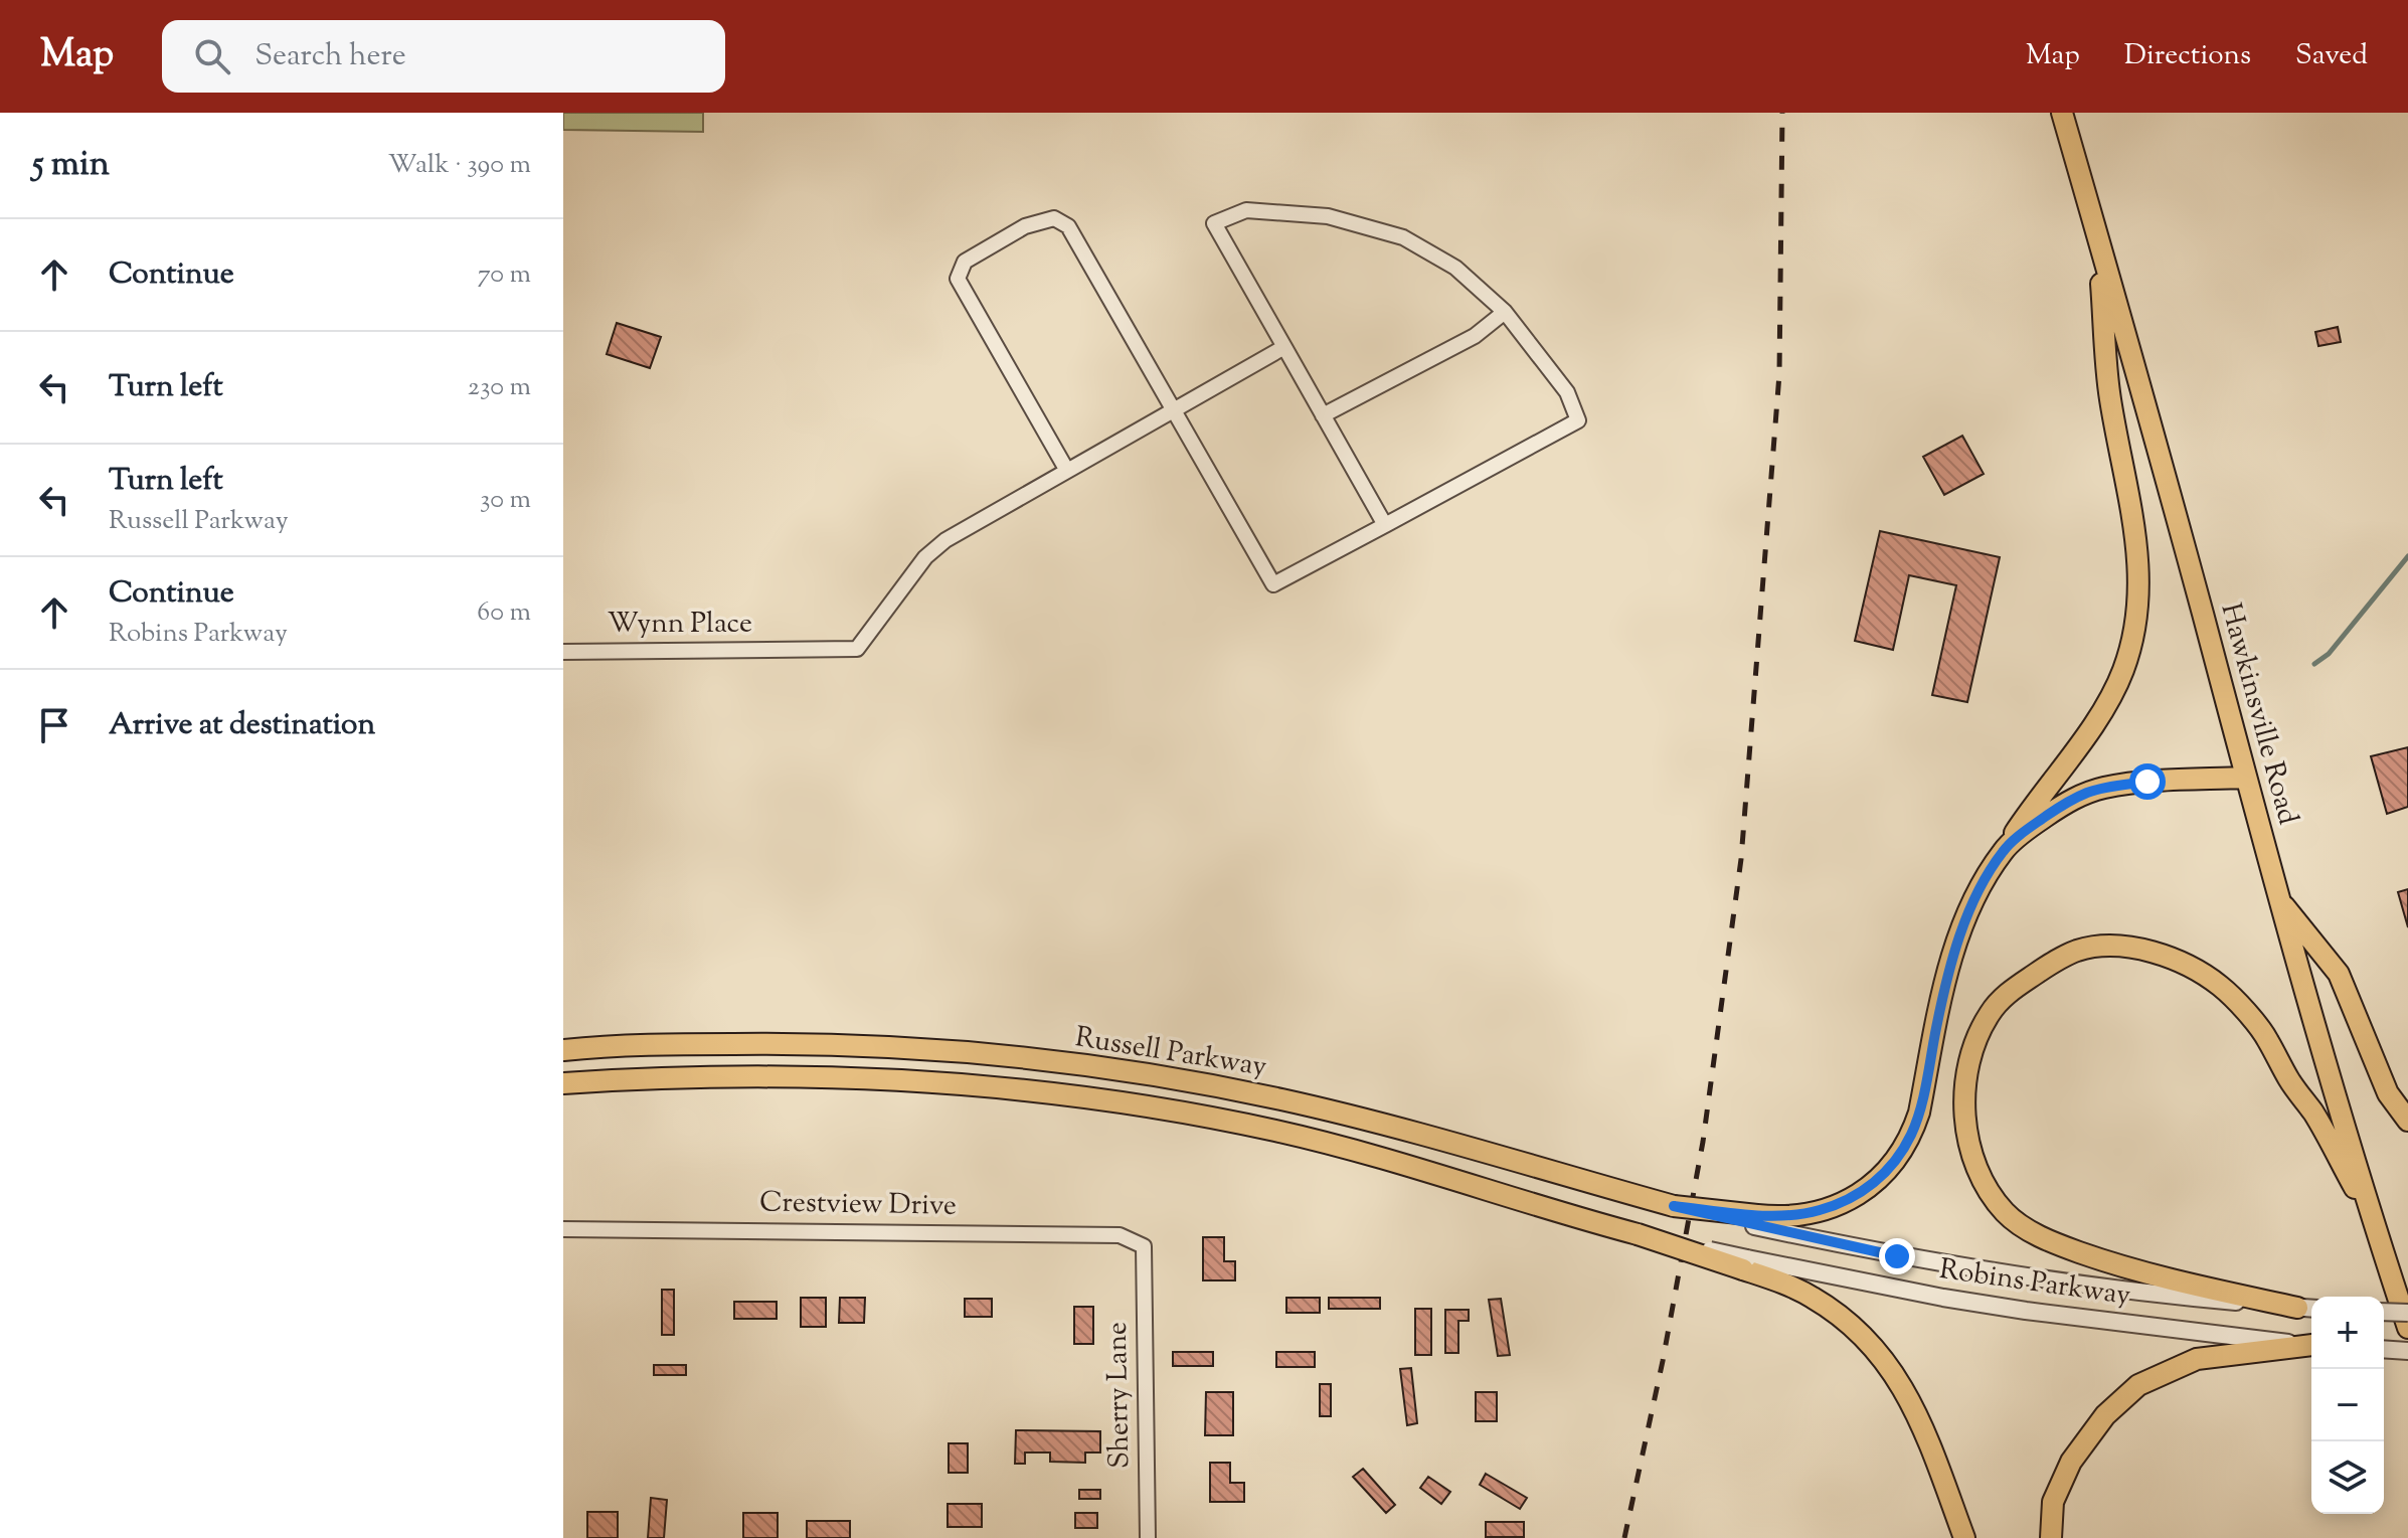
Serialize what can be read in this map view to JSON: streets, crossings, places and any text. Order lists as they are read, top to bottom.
{
  "streets": {
    "main road": ["Hawkinsville Road", "Russell Parkway"],
    "street": [
      "Wynn Place",
      "Crestview Drive",
      "Robins Parkway",
      "Sherry Lane"
    ]
  },
  "crossings": [
    ["Hawkinsville Road", "Russell Parkway"],
    ["Russell Parkway", "Robins Parkway"],
    ["Crestview Drive", "Sherry Lane"]
  ],
  "page": {
    "header": "Map",
    "search": "Search here",
    "nav": ["Map", "Directions", "Saved"],
    "heading": ["5 min", "Walk · 390 m"],
    "list": [
      ["Continue", "70 m"],
      ["Turn left", "230 m"],
      ["Turn left", "Russell Parkway", "30 m"],
      ["Continue", "Robins Parkway", "60 m"],
      "Arrive at destination"
    ],
    "map_buttons": ["+", "−"]
  }
}
